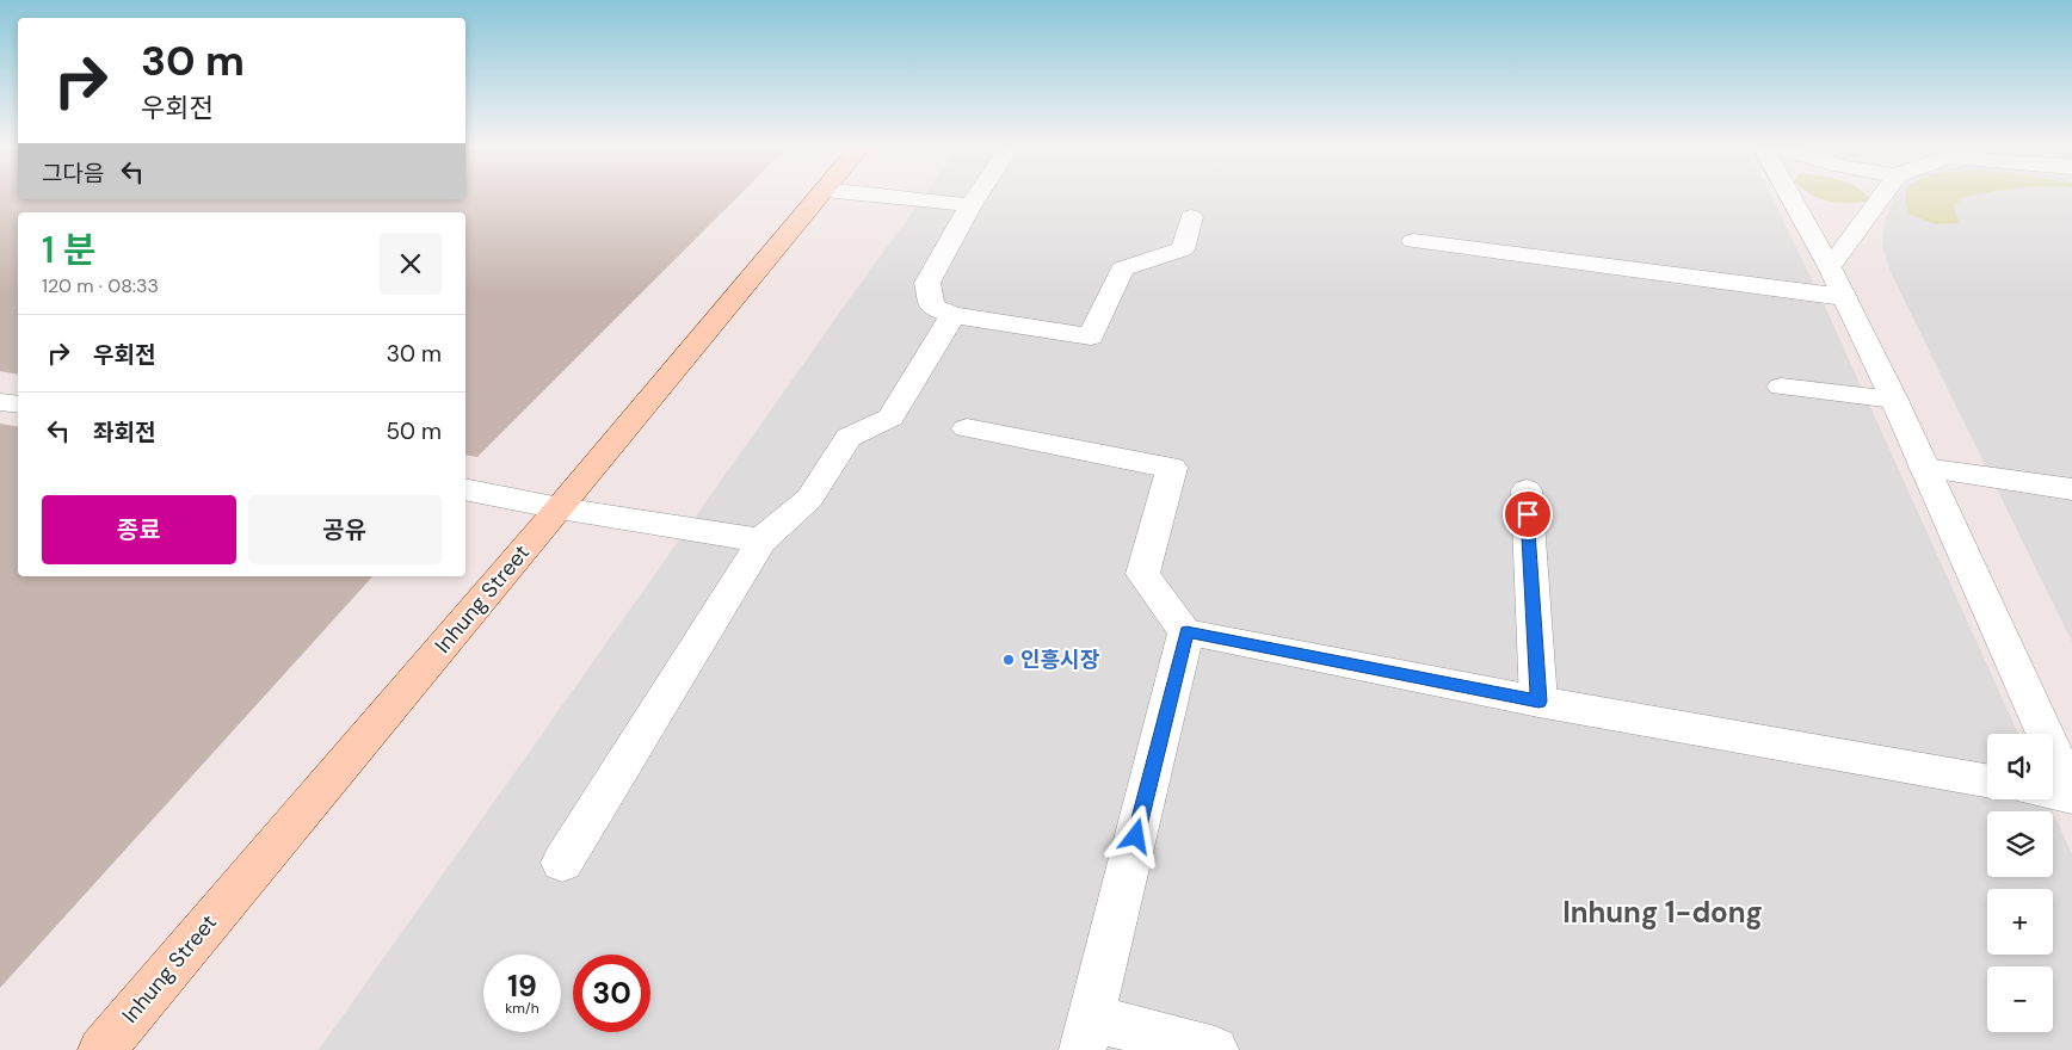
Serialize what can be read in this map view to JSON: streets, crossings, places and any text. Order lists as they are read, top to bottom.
{
  "streets": {
    "main road": ["Inhung Street"]
  },
  "districts": ["Inhung 1-dong"],
  "places": ["인흥시장"],
  "page": {
    "turn": ["30 m", "우회전"],
    "then": "그다음",
    "heading": ["1 분", "120 m · 08:33"],
    "list": [
      {
        "name": "우회전",
        "value": "30 m"
      },
      {
        "name": "좌회전",
        "value": "50 m"
      }
    ],
    "buttons": ["종료", "공유"],
    "map_buttons": ["+", "−"],
    "speed": "19 km/h",
    "limit": "30"
  }
}
